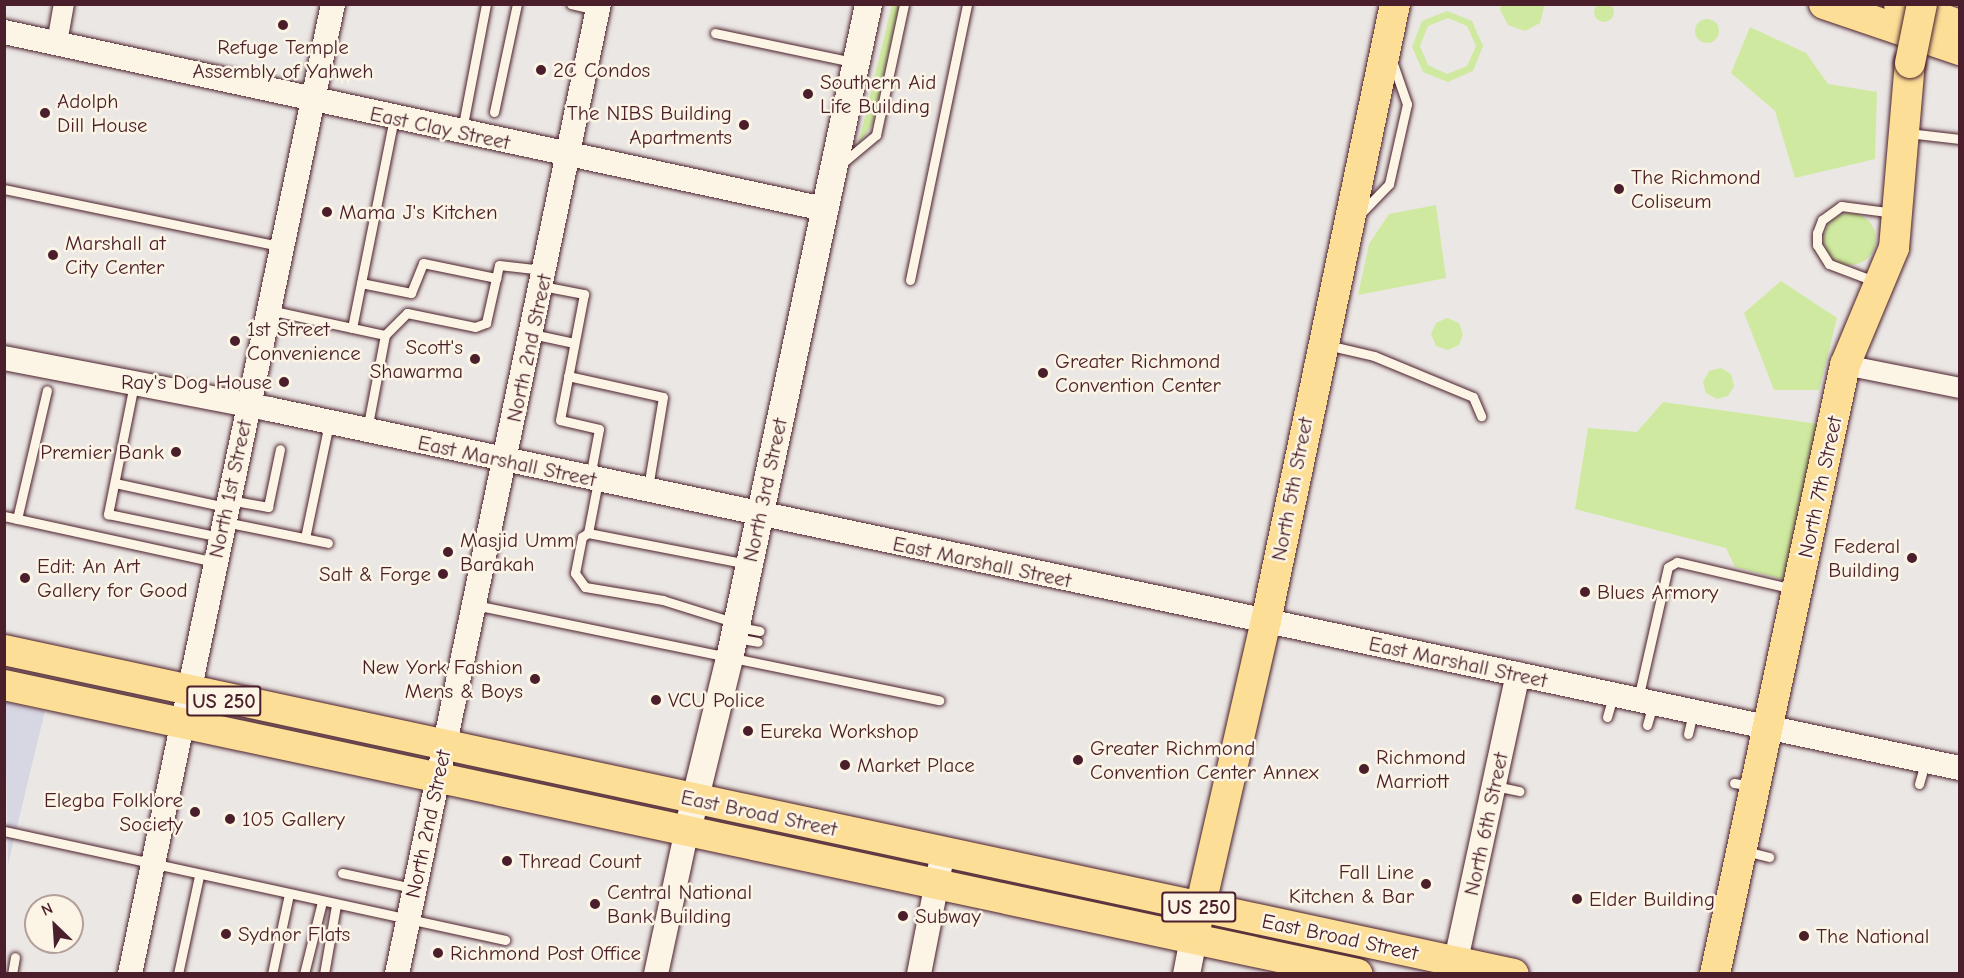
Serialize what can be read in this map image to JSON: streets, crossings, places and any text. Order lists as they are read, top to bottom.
{
  "streets": {
    "main road": [
      "North 7th Street",
      "North 5th Street",
      "North 3rd Street",
      "US 250",
      "East Broad Street"
    ],
    "street": [
      "East Clay Street",
      "North 2nd Street",
      "East Marshall Street",
      "North 1st Street",
      "North 6th Street"
    ]
  },
  "crossings": [
    ["East Clay Street", "North 2nd Street"],
    ["East Clay Street", "North 1st Street"],
    ["East Clay Street", "North 3rd Street"],
    ["North 2nd Street", "East Marshall Street"],
    ["North 2nd Street", "East Broad Street"],
    ["East Marshall Street", "North 7th Street"],
    ["East Marshall Street", "North 1st Street"],
    ["East Marshall Street", "North 5th Street"],
    ["East Marshall Street", "North 3rd Street"],
    ["East Marshall Street", "North 6th Street"],
    ["North 1st Street", "East Broad Street"],
    ["North 5th Street", "East Broad Street"],
    ["North 3rd Street", "East Broad Street"],
    ["East Broad Street", "North 6th Street"]
  ],
  "places": [
    "Refuge Temple Assembly of Yahweh",
    "2C Condos",
    "Southern Aid Life Building",
    "Adolph Dill House",
    "The NIBS Building Apartments",
    "The Richmond Coliseum",
    "Mama J's Kitchen",
    "Marshall at City Center",
    "1st Street Convenience",
    "Scott's Shawarma",
    "Greater Richmond Convention Center",
    "Ray's Dog House",
    "Premier Bank",
    "Masjid Umm Barakah",
    "Federal Building",
    "Salt & Forge",
    "Edit: An Art Gallery for Good",
    "Blues Armory",
    "New York Fashion Mens & Boys",
    "VCU Police",
    "Eureka Workshop",
    "Greater Richmond Convention Center Annex",
    "Market Place",
    "Richmond Marriott",
    "Elegba Folklore Society",
    "105 Gallery",
    "Thread Count",
    "Fall Line Kitchen & Bar",
    "Elder Building",
    "Central National Bank Building",
    "Subway",
    "Sydnor Flats",
    "The National",
    "Richmond Post Office"
  ],
  "north": "top left"
}
